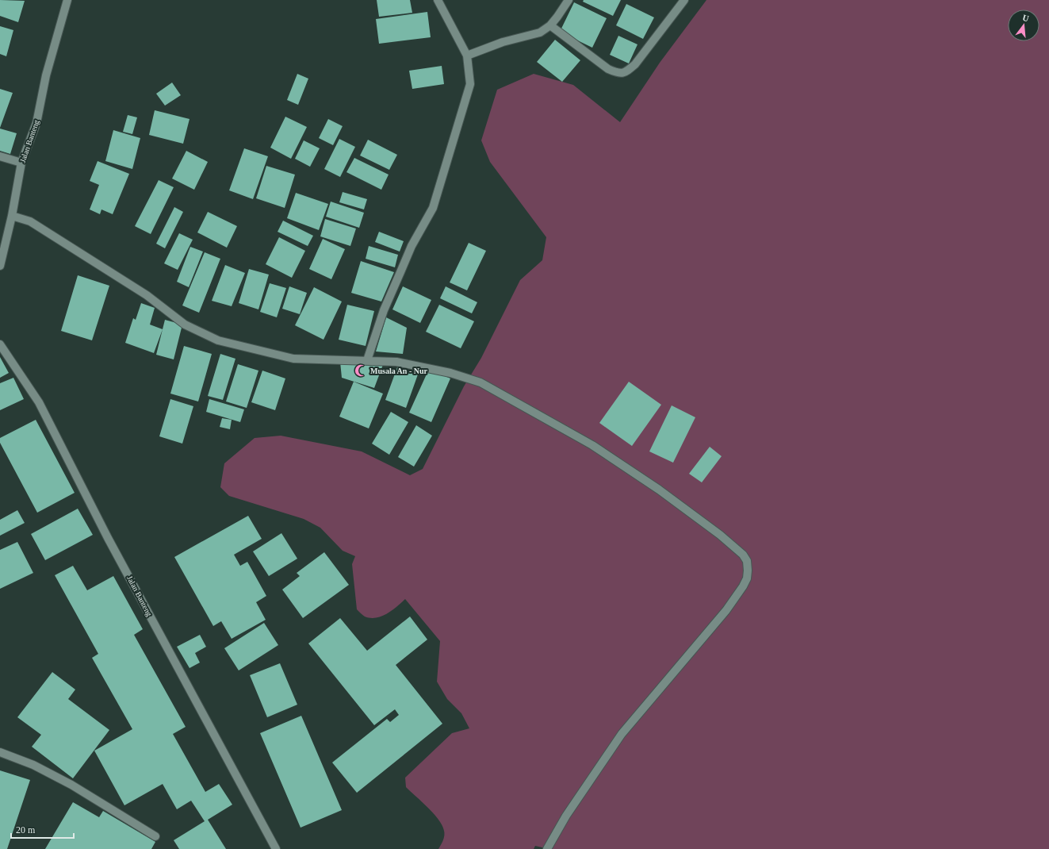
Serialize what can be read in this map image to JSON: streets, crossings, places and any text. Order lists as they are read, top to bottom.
{
  "streets": {
    "street": ["Jalan Banteng"]
  },
  "places": {
    "mosque": ["Musala An - Nur"]
  },
  "scale_bar": "20 m",
  "north": "top"
}
